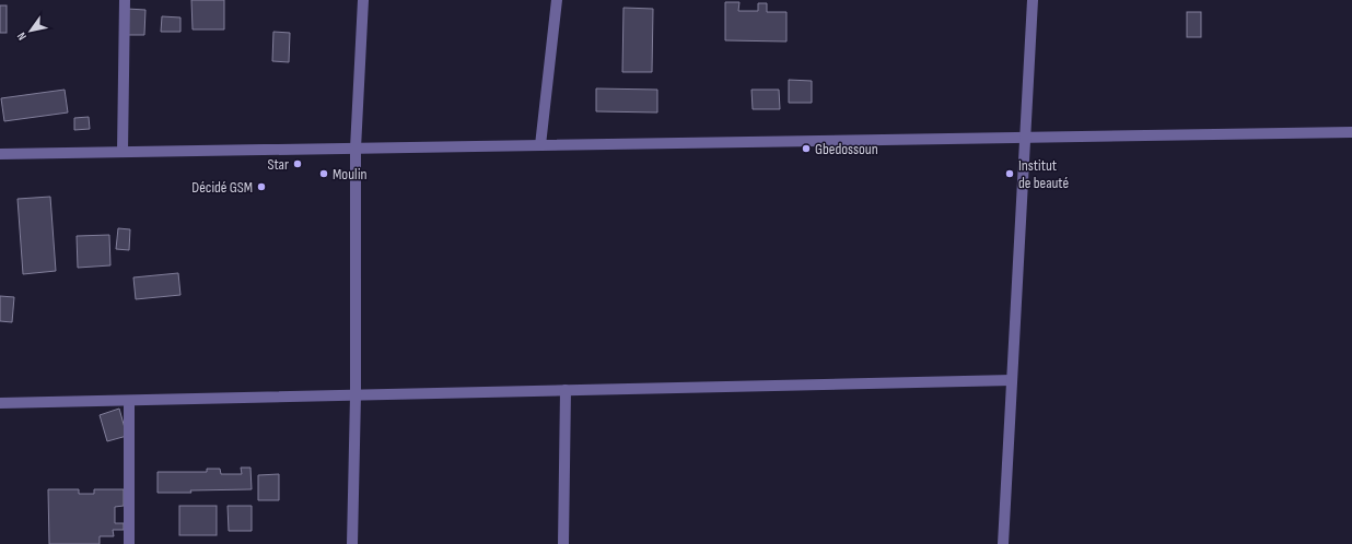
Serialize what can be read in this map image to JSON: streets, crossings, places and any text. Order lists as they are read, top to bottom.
{
  "places": [
    "Gbedossoun",
    "Star",
    "Moulin",
    "Institut de beauté",
    "Décidé GSM"
  ],
  "north": "bottom left"
}
